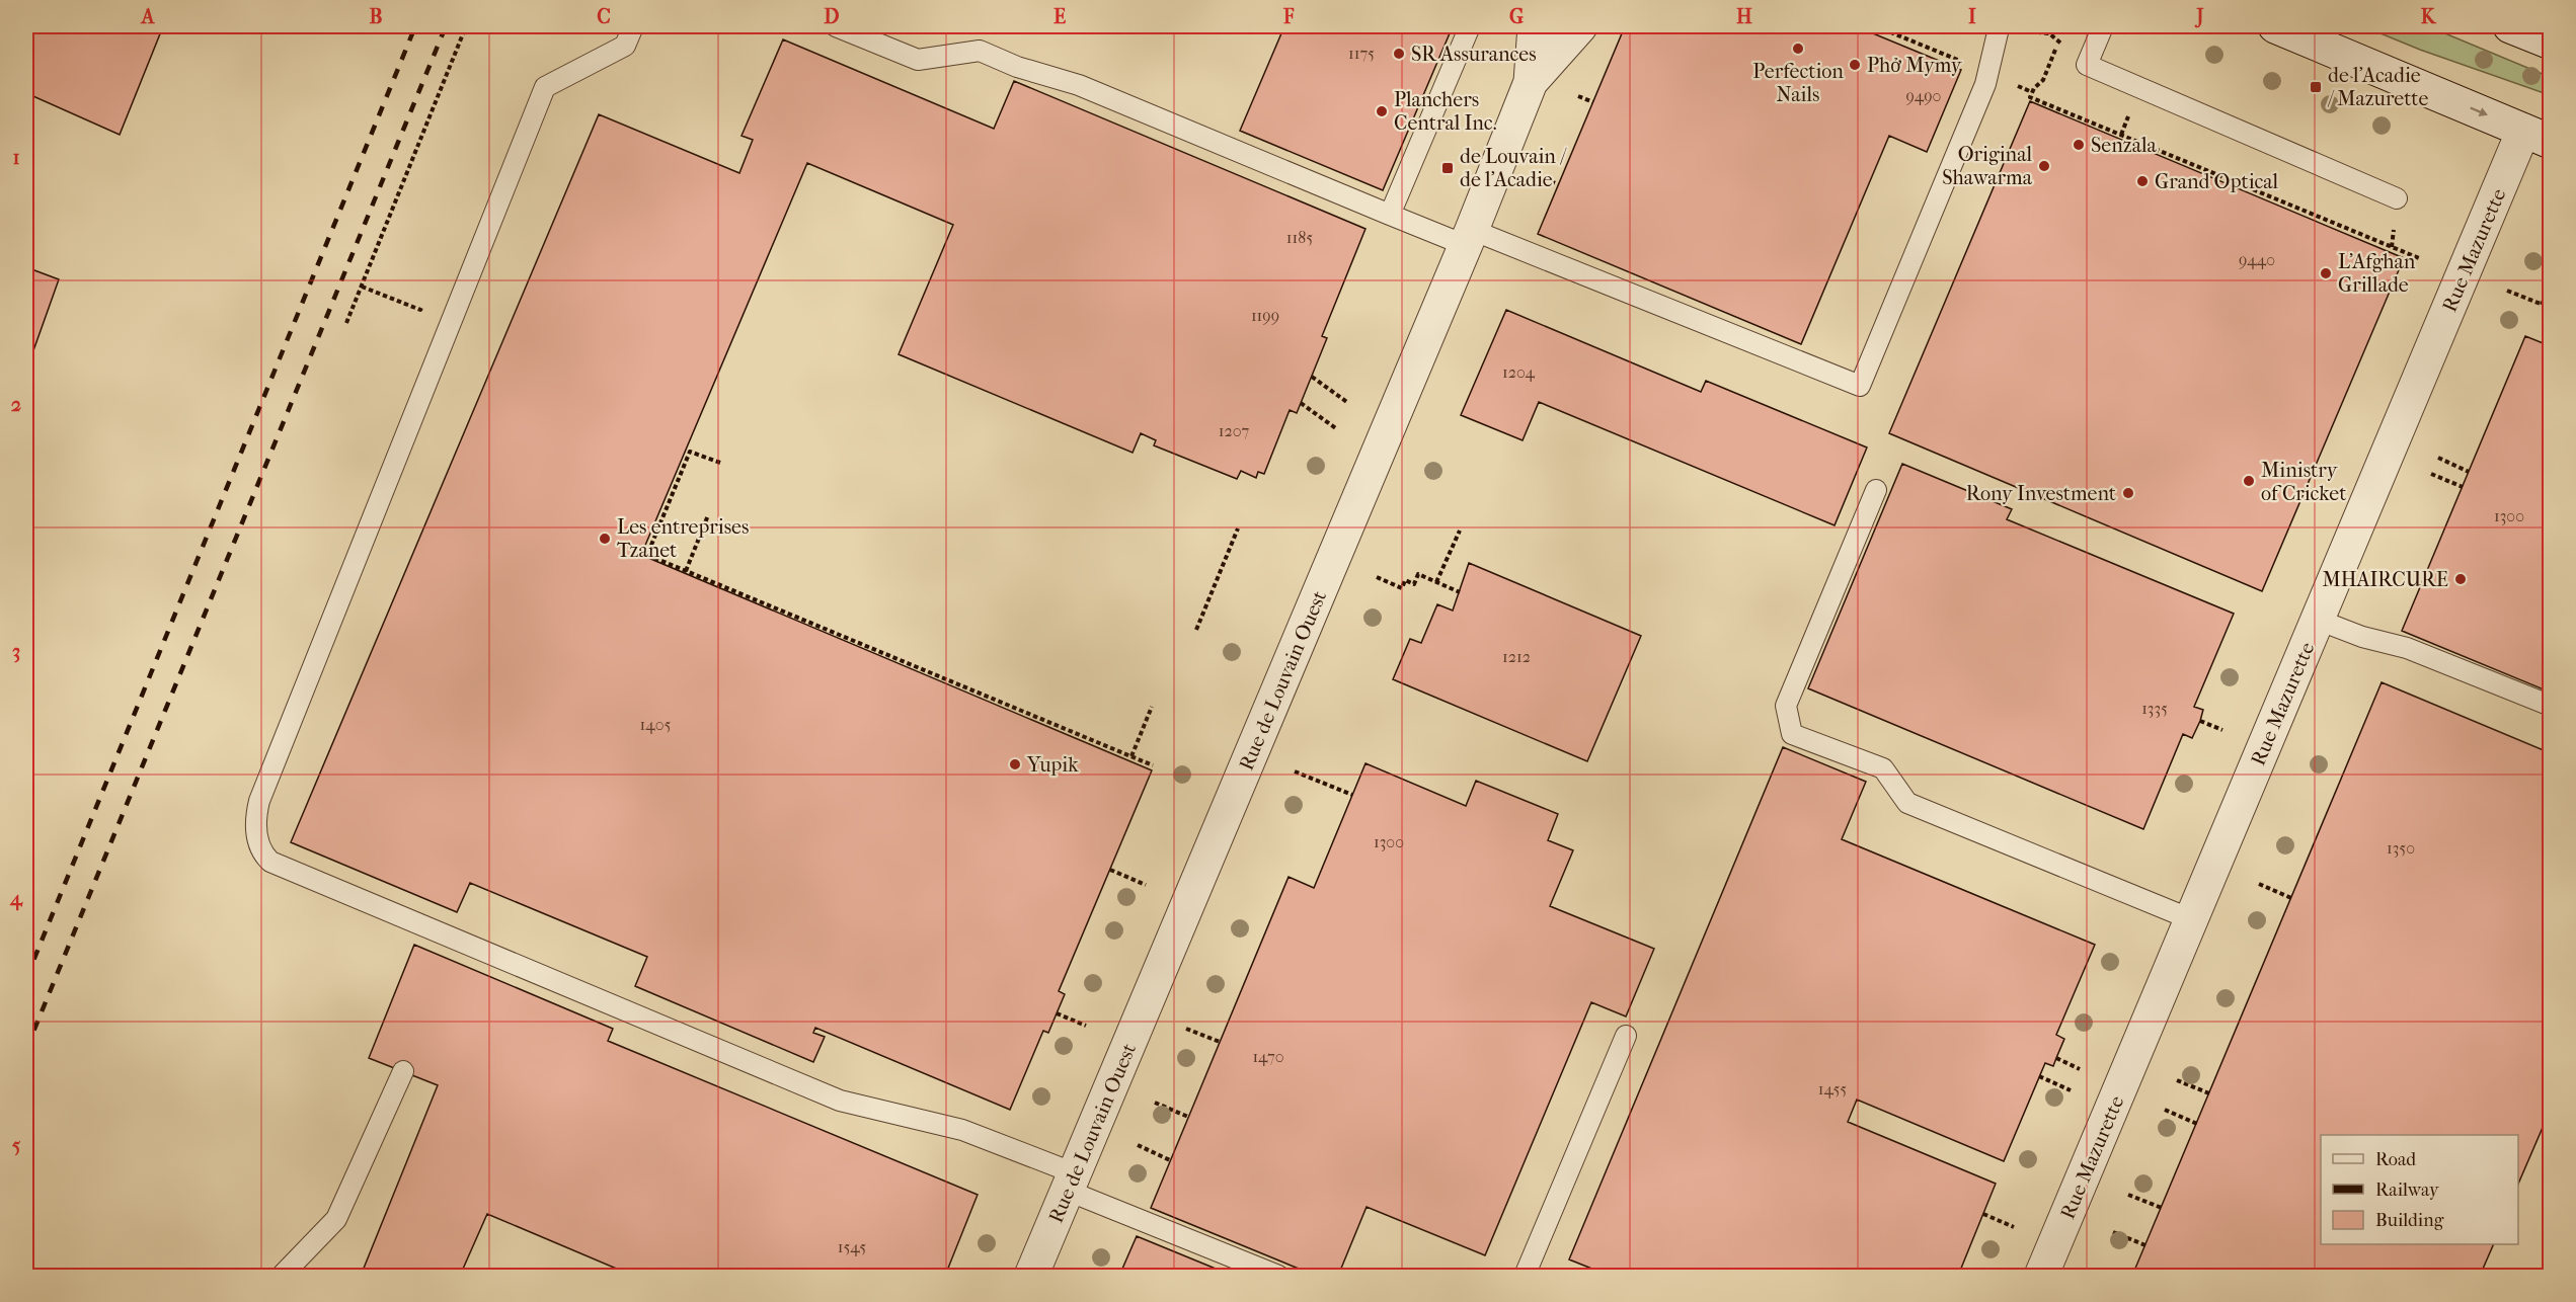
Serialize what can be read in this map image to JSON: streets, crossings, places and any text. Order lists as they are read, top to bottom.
{
  "streets": {
    "street": ["Rue Mazurette", "Rue de Louvain Ouest"]
  },
  "places": {
    "other": [
      "Perfection Nails",
      "SR Assurances",
      "Phở Mymy",
      "Planchers Central Inc.",
      "Senzala",
      "Original Shawarma",
      "Grand Optical",
      "L'Afghan Grillade",
      "Ministry of Cricket",
      "Rony Investment",
      "Les entreprises Tzanet",
      "MHAIRCURE",
      "Yupik"
    ],
    "transit": ["de l'Acadie / Mazurette", "de Louvain / de l'Acadie"]
  },
  "house_numbers": [
    "1175",
    "9490",
    "1185",
    "9440",
    "1199",
    "1204",
    "1207",
    "1300",
    "1212",
    "1335",
    "1405",
    "1300",
    "1350",
    "1470",
    "1455",
    "1545"
  ],
  "legend": ["Road", "Railway", "Building"],
  "grid": {
    "columns": [
      "A",
      "B",
      "C",
      "D",
      "E",
      "F",
      "G",
      "H",
      "I",
      "J",
      "K"
    ],
    "rows": [
      "1",
      "2",
      "3",
      "4",
      "5"
    ]
  }
}
